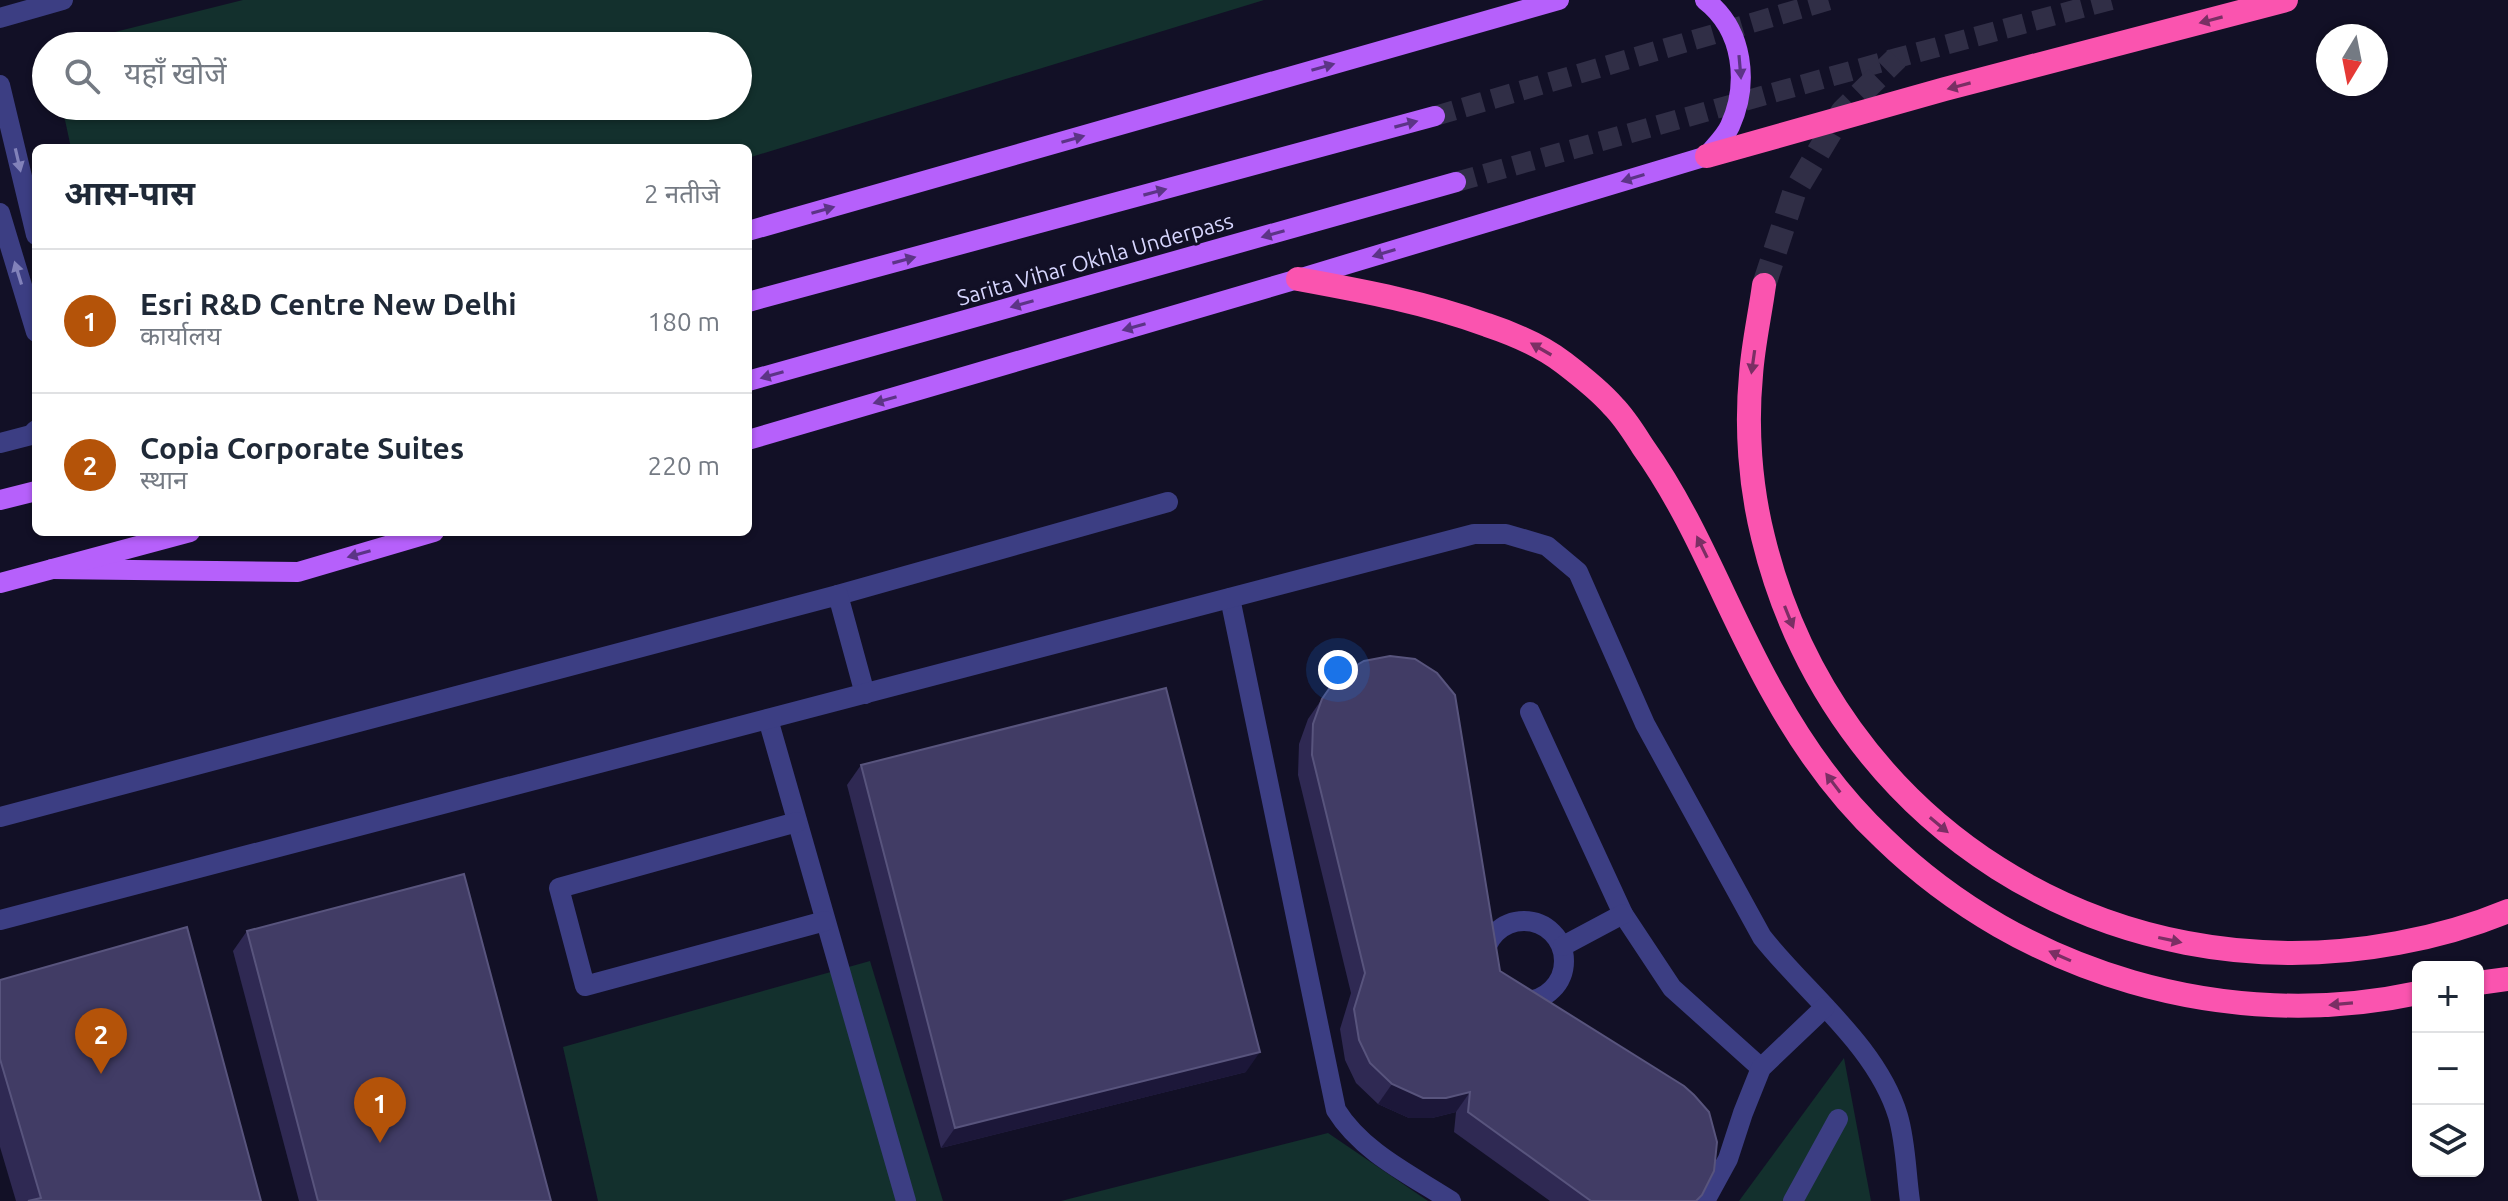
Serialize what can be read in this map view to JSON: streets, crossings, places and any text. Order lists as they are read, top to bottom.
{
  "streets": {
    "main road": ["Sarita Vihar Okhla Underpass"]
  },
  "north": "bottom",
  "page": {
    "search": "यहाँ खोजें",
    "heading": ["आस-पास", "2 नतीजे"],
    "list": [
      {
        "mark": "1",
        "name": "Esri R&D Centre New Delhi",
        "note": "कार्यालय",
        "value": "180 m"
      },
      {
        "mark": "2",
        "name": "Copia Corporate Suites",
        "note": "स्थान",
        "value": "220 m"
      }
    ],
    "map_buttons": ["+", "−"],
    "pins": ["2", "1"]
  }
}
